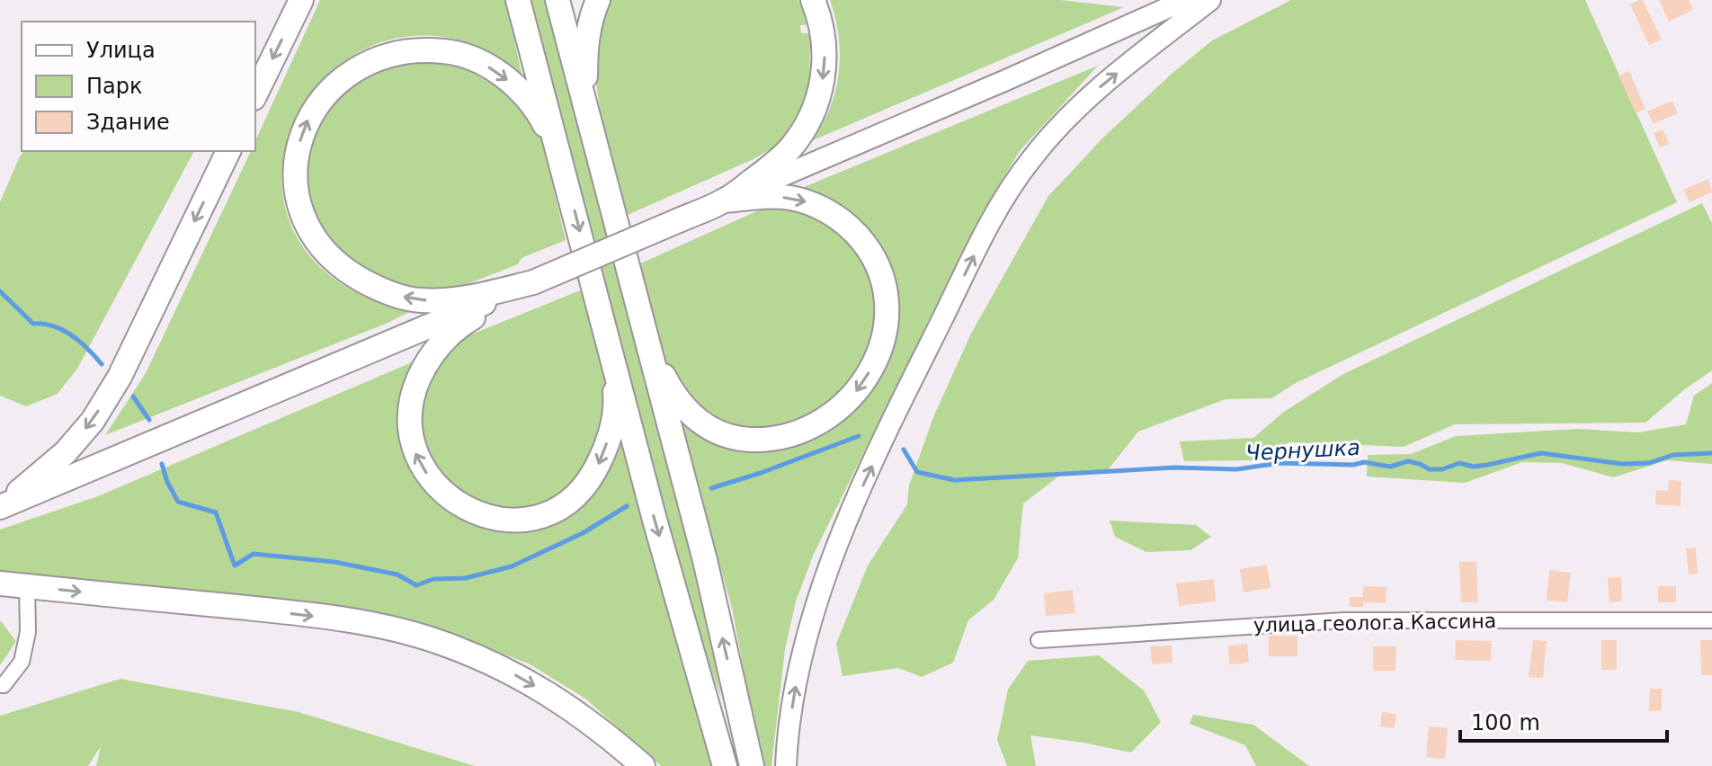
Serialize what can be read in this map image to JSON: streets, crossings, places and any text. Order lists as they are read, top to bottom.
{
  "streets": {
    "street": ["улица геолога Кассина"]
  },
  "water": ["Чернушка"],
  "legend": ["Улица", "Парк", "Здание"],
  "scale_bar": "100 m"
}
